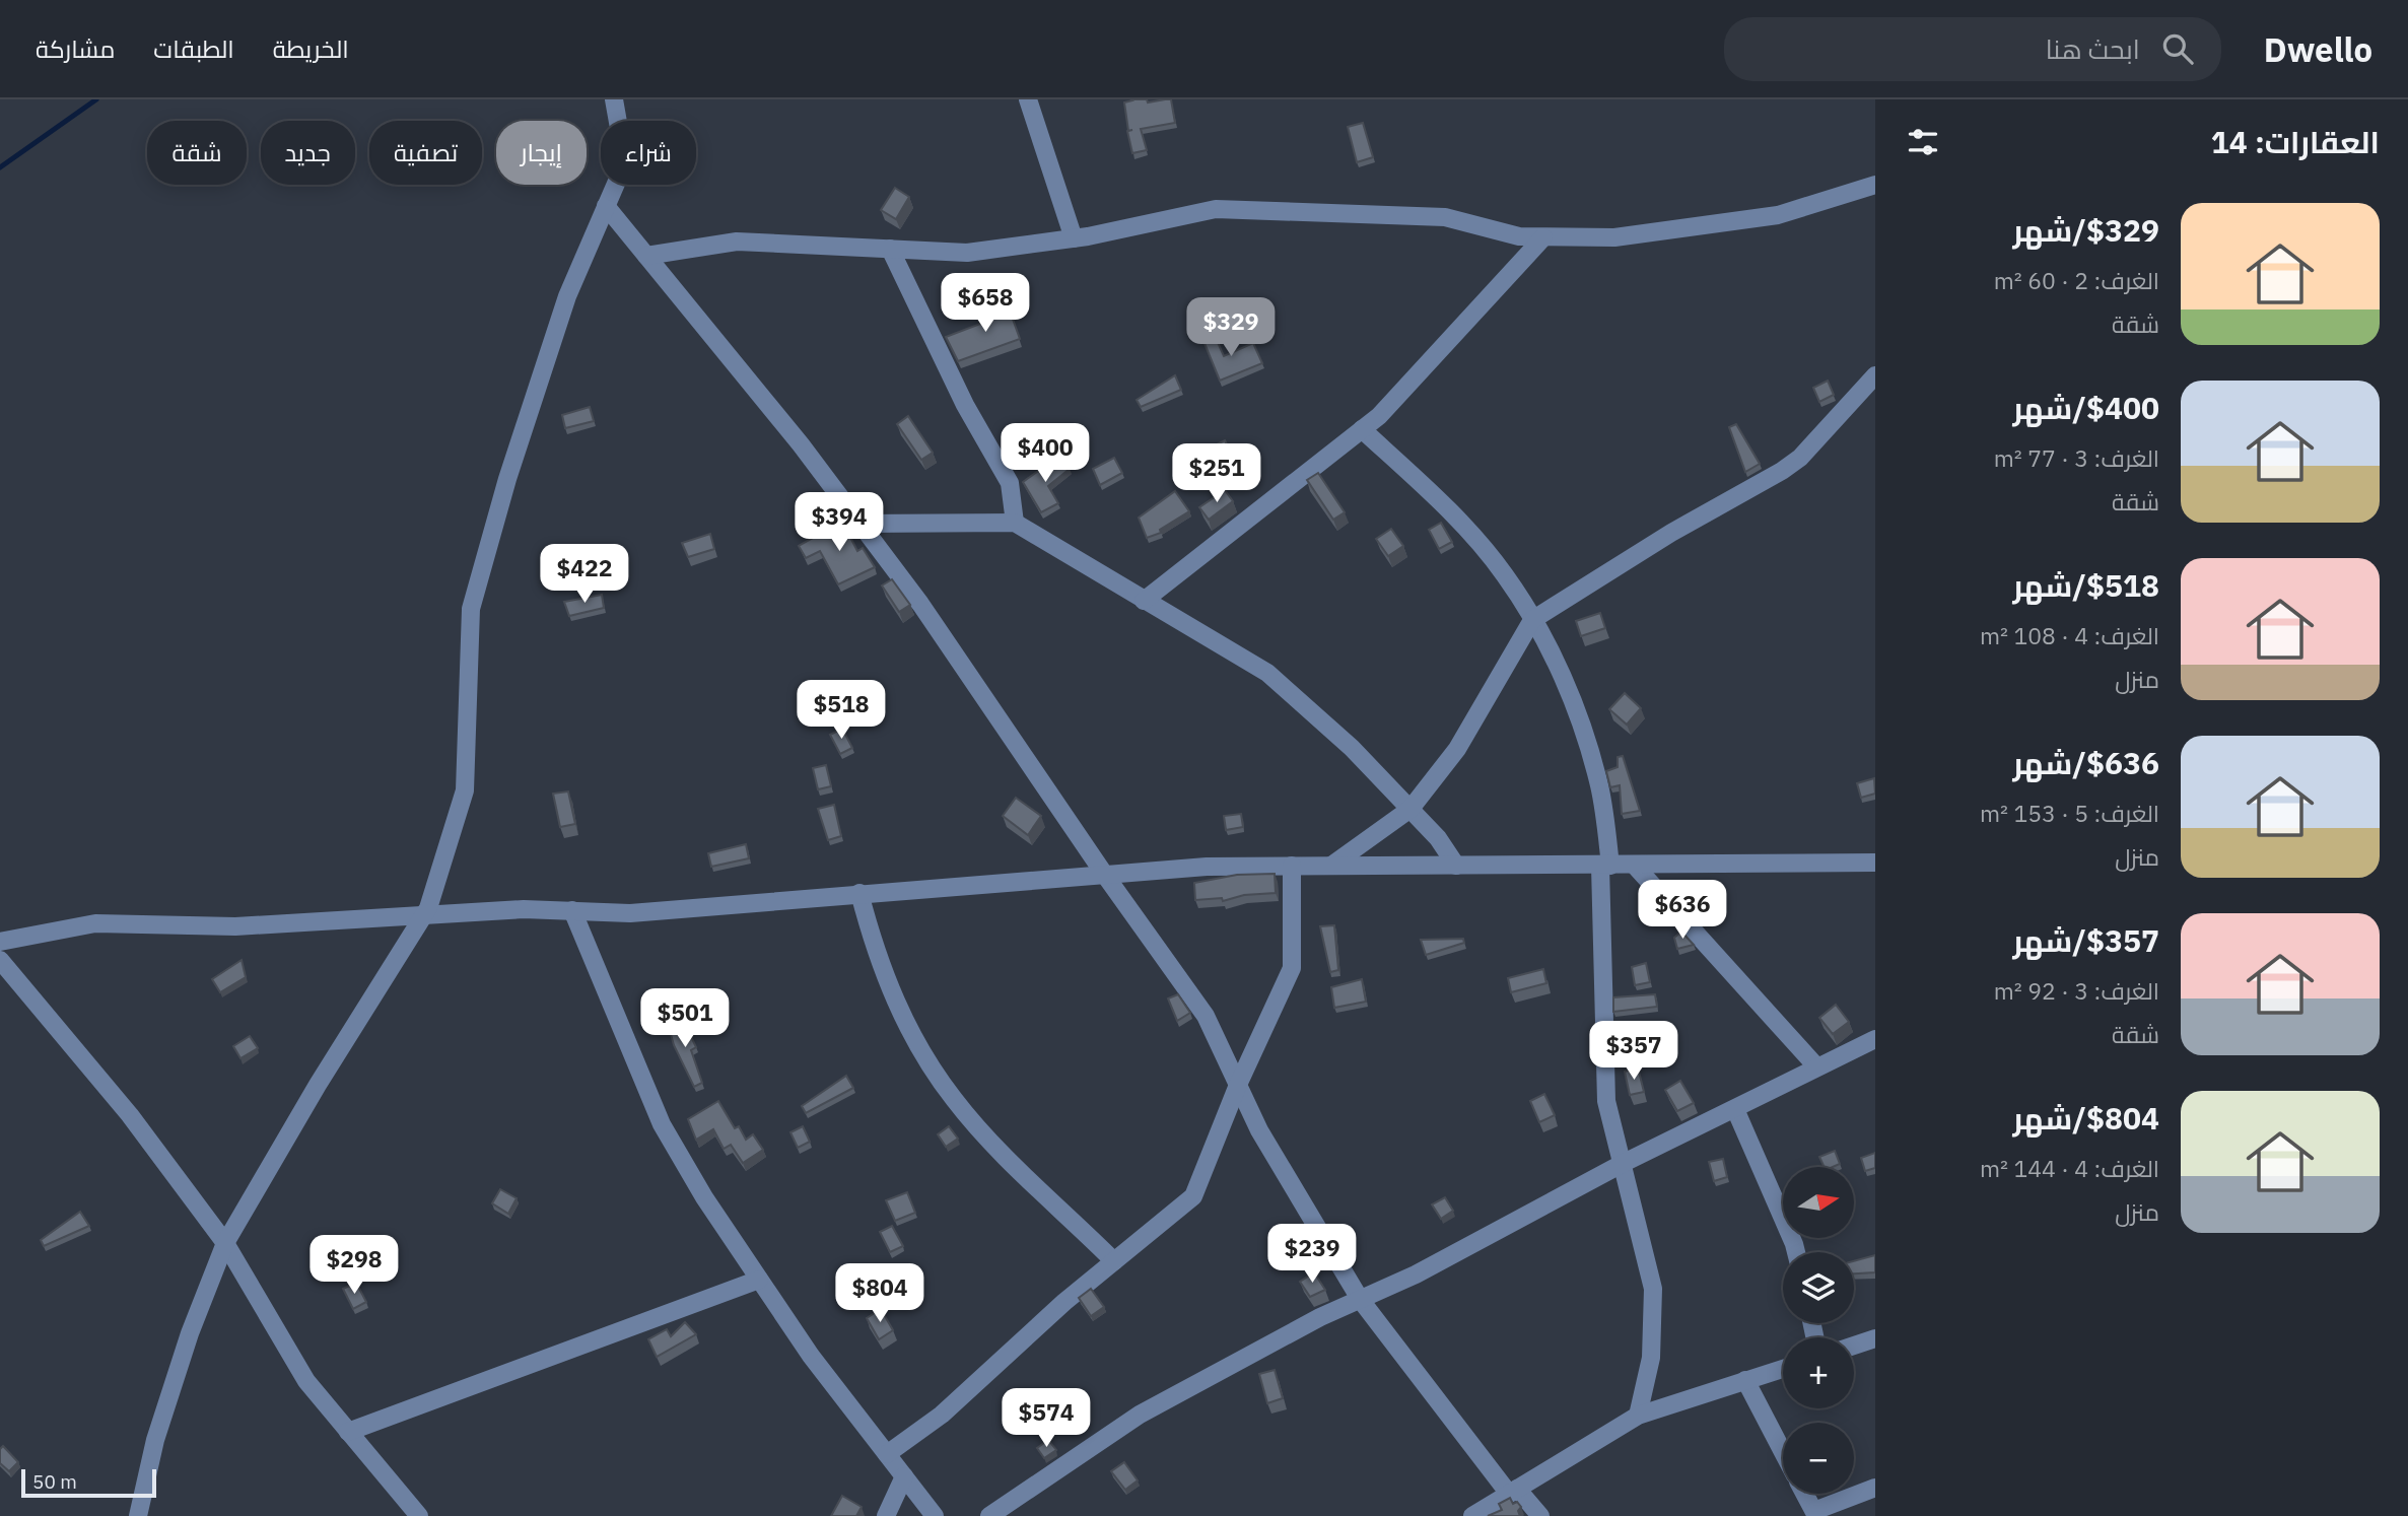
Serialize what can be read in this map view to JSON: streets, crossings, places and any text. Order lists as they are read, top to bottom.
{
  "scale_bar": "50 m",
  "north": "right",
  "page": {
    "header": "Dwello",
    "search": "ابحث هنا",
    "nav": ["الخريطة", "الطبقات", "مشاركة"],
    "heading": "العقارات: 14",
    "chip": [
      "شراء",
      "إيجار",
      "تصفية",
      "جديد",
      "شقة"
    ],
    "list": [
      {
        "name": "$329/شهر",
        "note": "الغرف: 2 · 60 m² · شقة"
      },
      {
        "name": "$400/شهر",
        "note": "الغرف: 3 · 77 m² · شقة"
      },
      {
        "name": "$518/شهر",
        "note": "الغرف: 4 · 108 m² · منزل"
      },
      {
        "name": "$636/شهر",
        "note": "الغرف: 5 · 153 m² · منزل"
      },
      {
        "name": "$357/شهر",
        "note": "الغرف: 3 · 92 m² · شقة"
      },
      {
        "name": "$804/شهر",
        "note": "الغرف: 4 · 144 m² · منزل"
      }
    ],
    "price": [
      "$658",
      "$329",
      "$400",
      "$251",
      "$394",
      "$422",
      "$518",
      "$636",
      "$501",
      "$357",
      "$239",
      "$298",
      "$804",
      "$574"
    ],
    "map_buttons": ["+", "−"],
    "scale": "50 m"
  }
}
